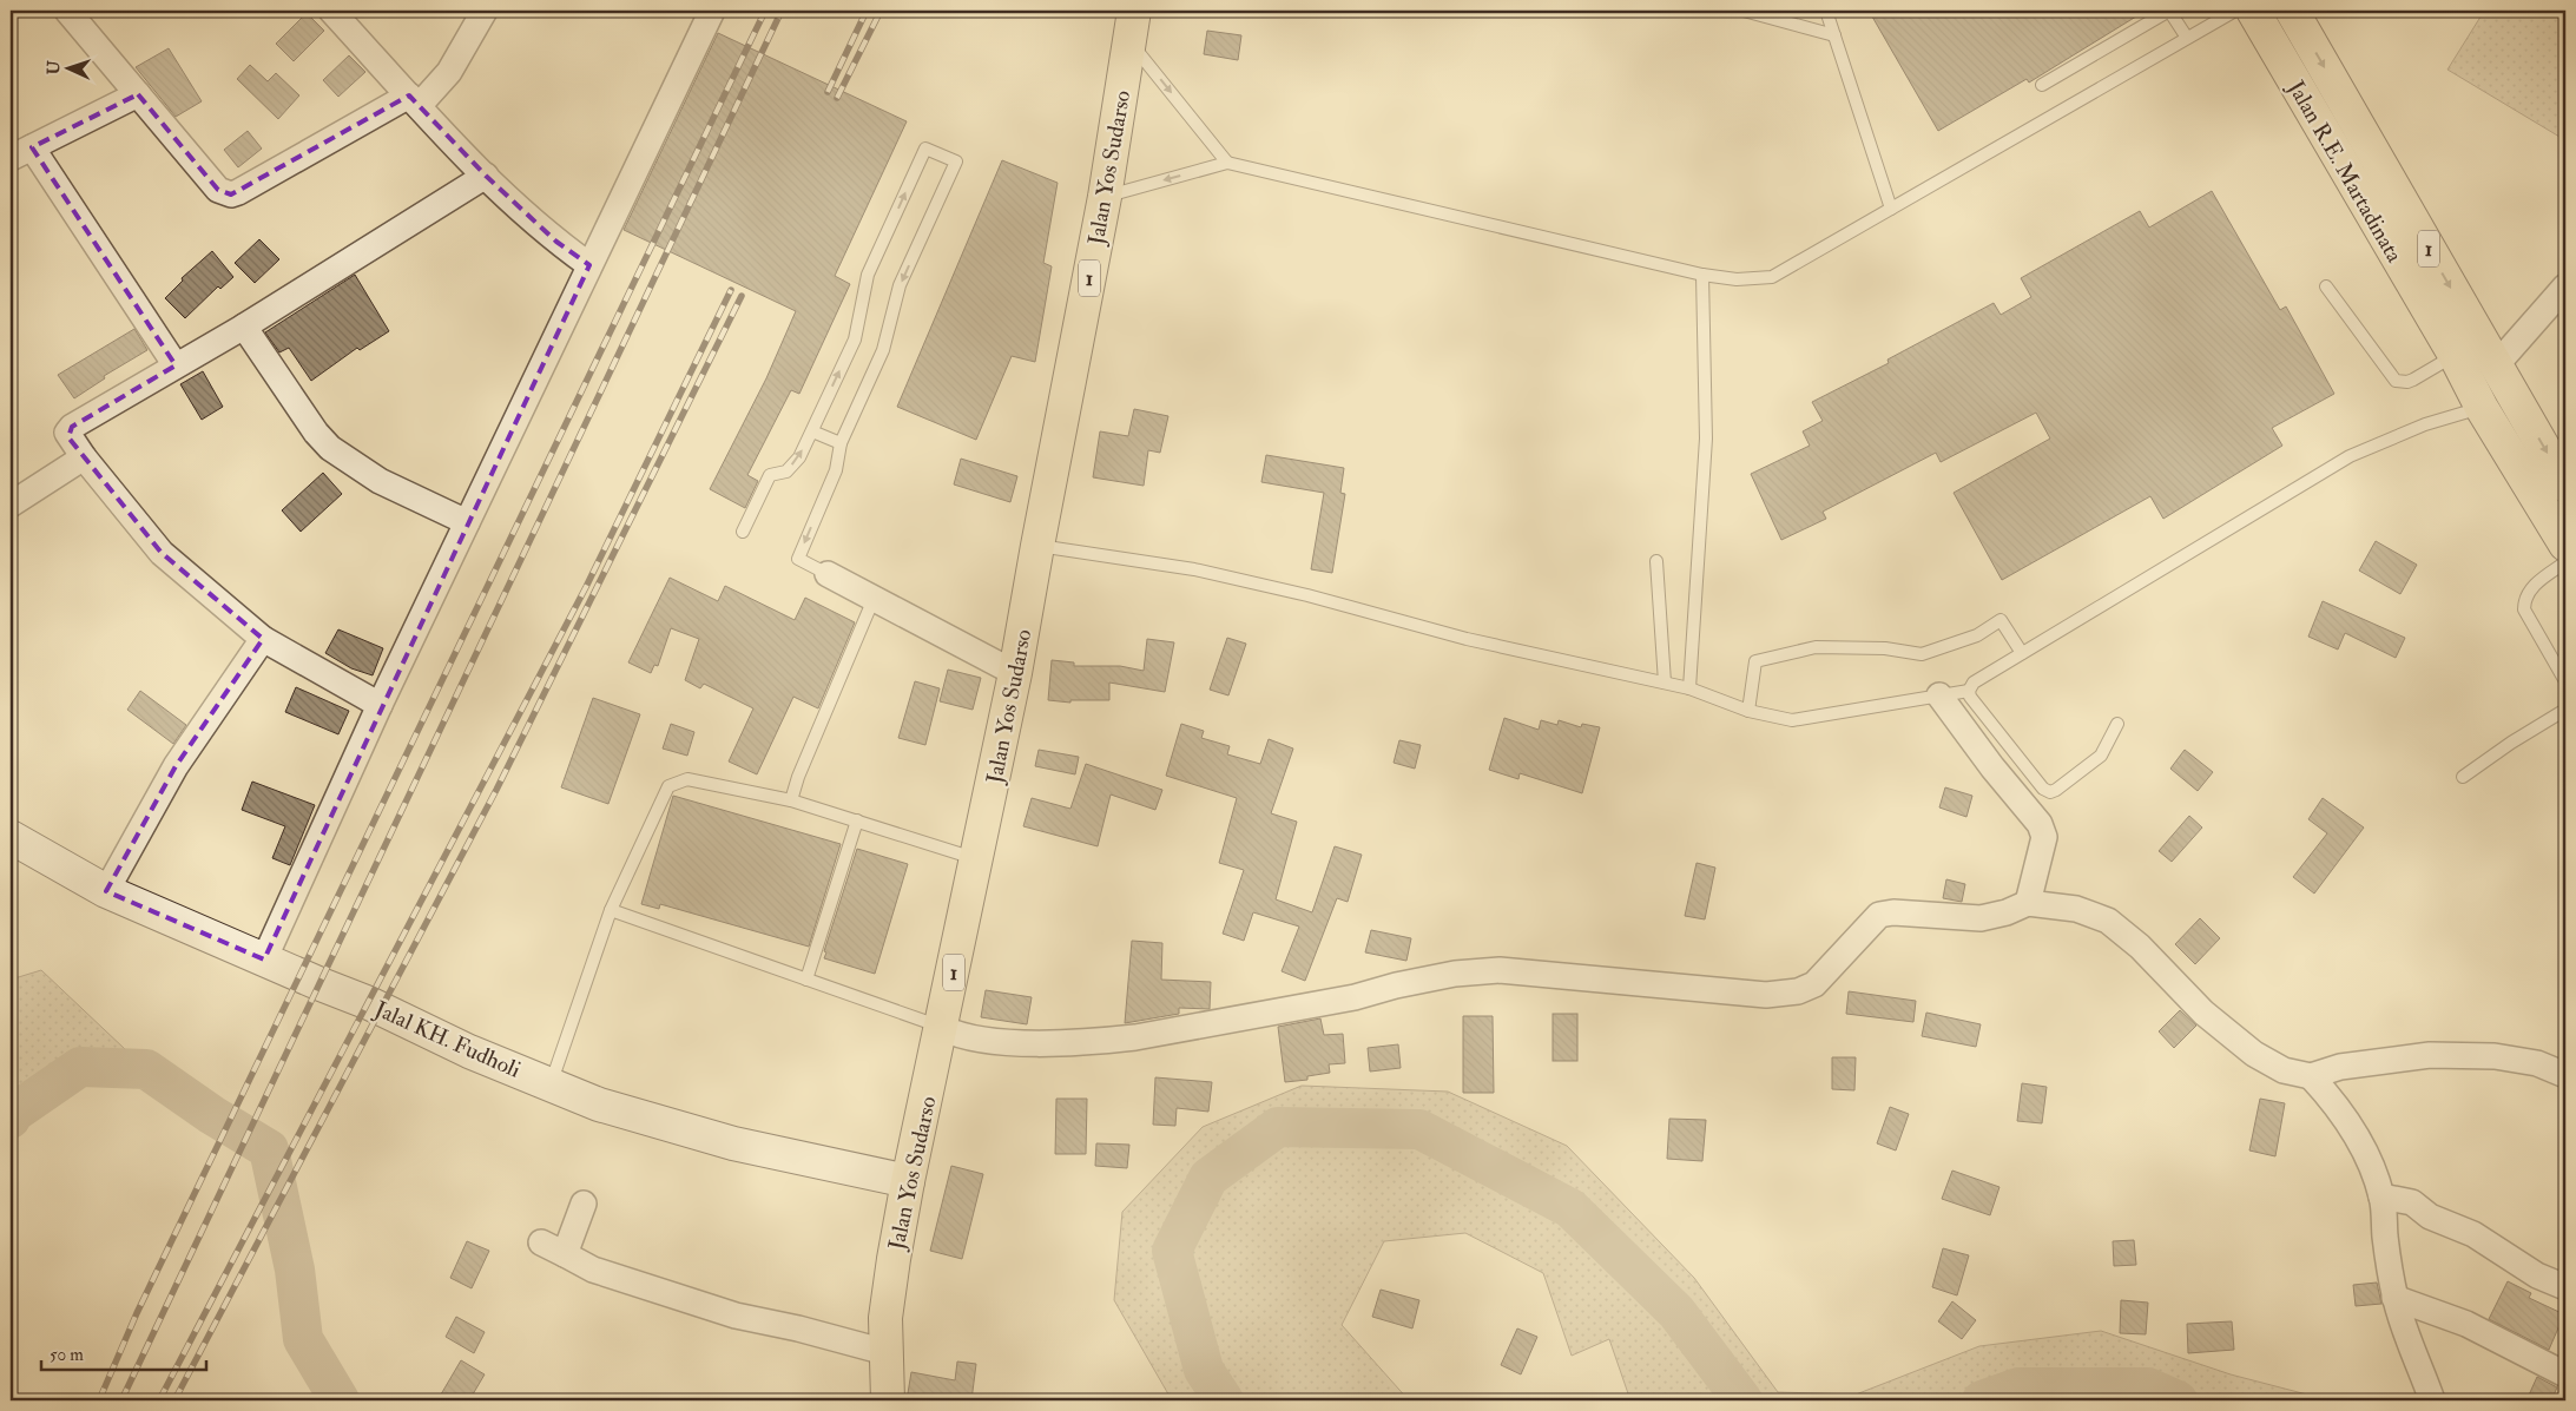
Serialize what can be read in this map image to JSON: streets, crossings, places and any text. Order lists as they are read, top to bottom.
{
  "streets": {
    "highway": ["Jalan Yos Sudarso", "Jalan R.E. Martadinata", "1"],
    "main road": ["Jalal KH. Fudholi"]
  },
  "crossings": [
    ["Jalan Yos Sudarso", "Jalal KH. Fudholi"]
  ],
  "scale_bar": "50 m",
  "north": "left"
}
